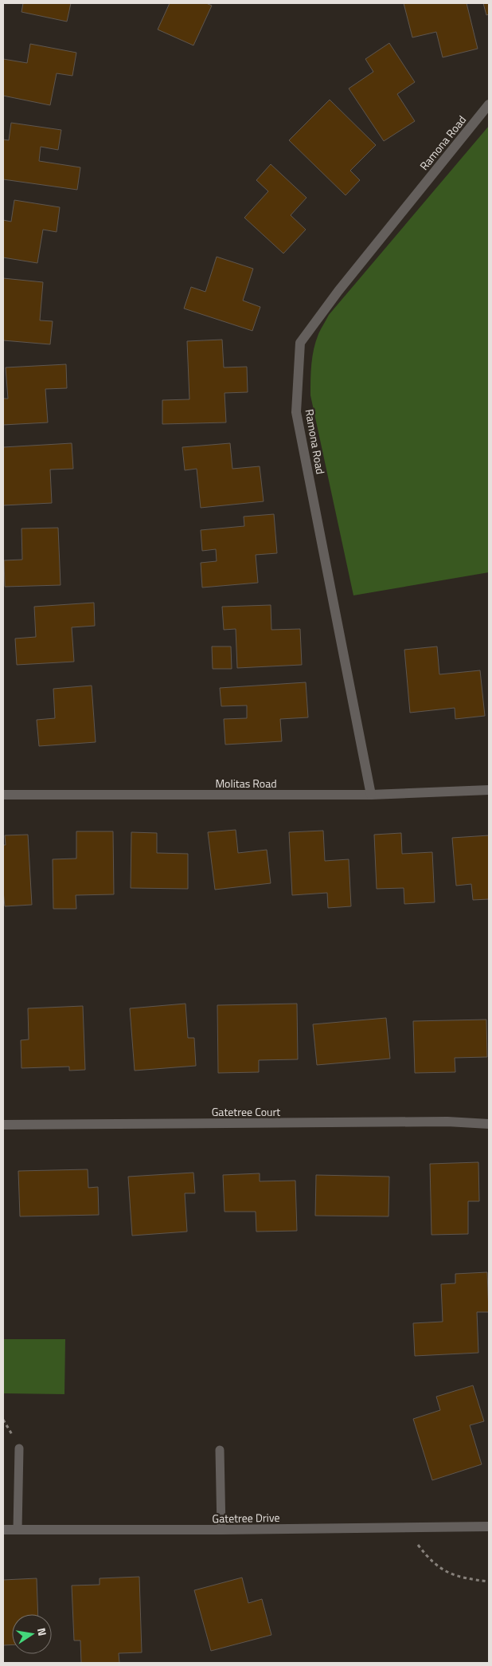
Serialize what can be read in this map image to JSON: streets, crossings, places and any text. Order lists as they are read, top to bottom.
{
  "streets": {
    "street": [
      "Ramona Road",
      "Molitas Road",
      "Gatetree Court",
      "Gatetree Drive"
    ]
  },
  "crossings": [
    ["Ramona Road", "Molitas Road"]
  ],
  "north": "right"
}
